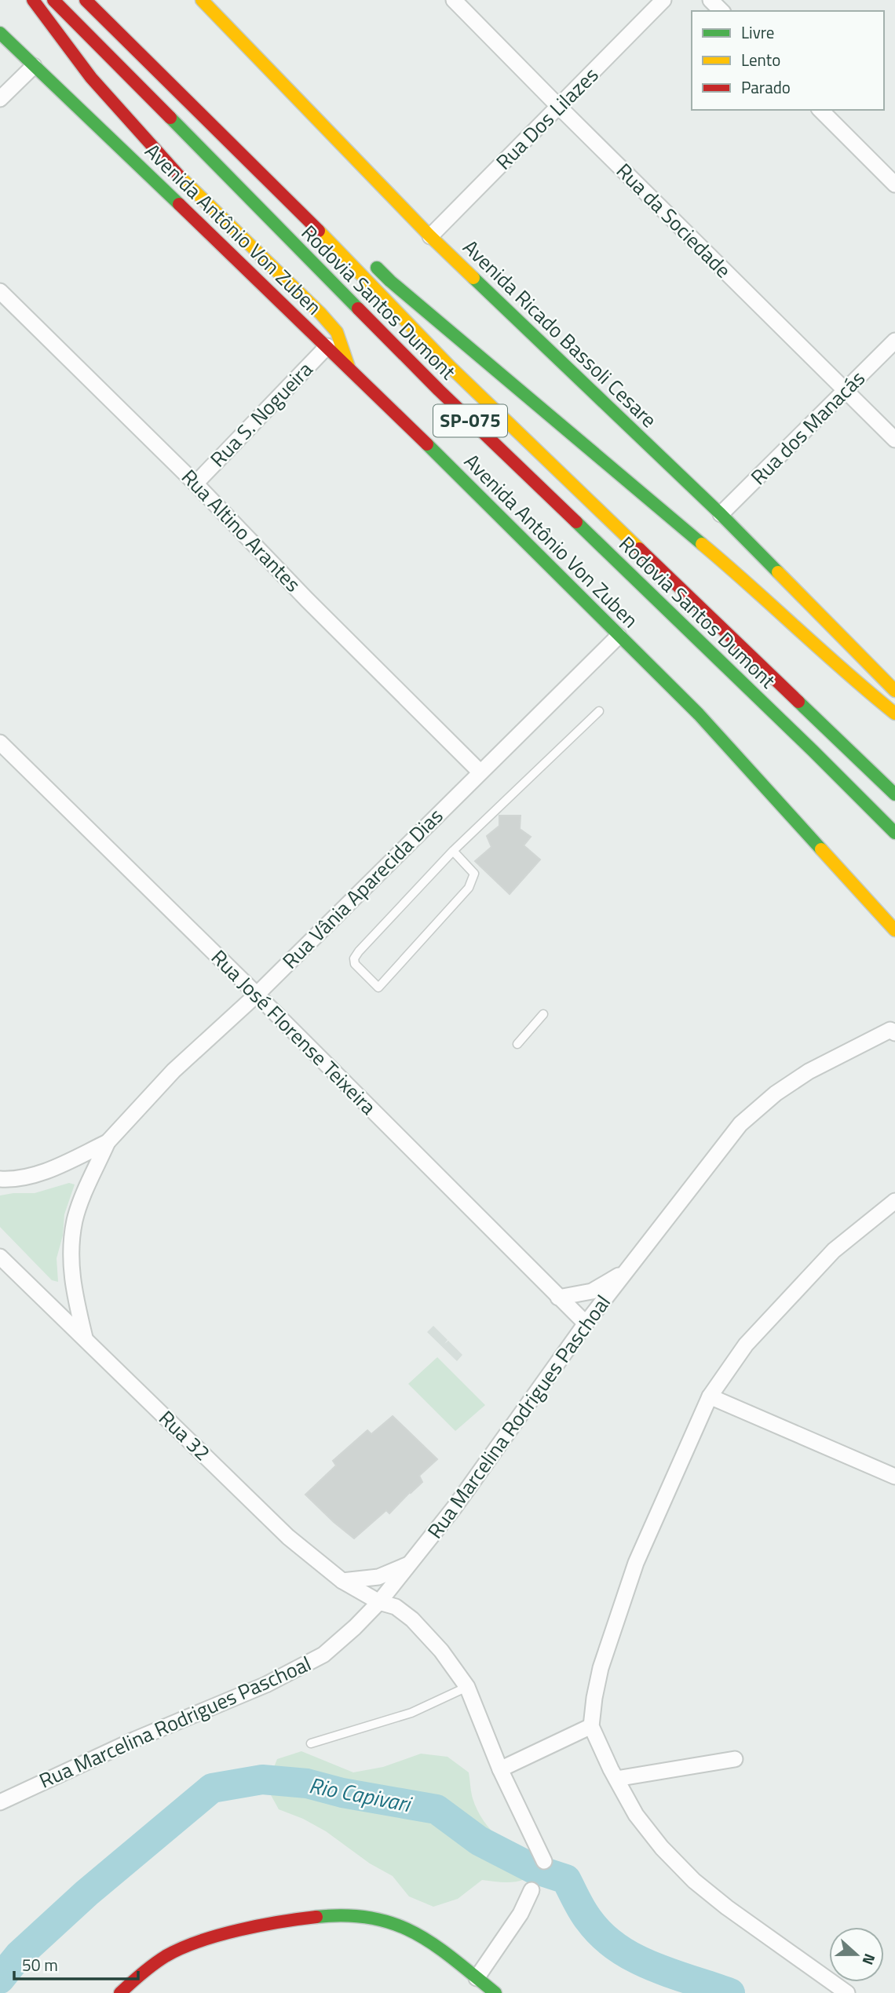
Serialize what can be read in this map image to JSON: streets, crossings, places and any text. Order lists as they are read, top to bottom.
{
  "streets": {
    "main road": [
      "Avenida Antônio Von Zuben",
      "Rodovia Santos Dumont",
      "Avenida Ricado Bassoli Cesare",
      "SP-075"
    ],
    "street": [
      "Rua Dos Lilazes",
      "Rua da Sociedade",
      "Rua S. Nogueira",
      "Rua dos Manacás",
      "Rua Altino Arantes",
      "Rua Vânia Aparecida Dias",
      "Rua José Florense Teixeira",
      "Rua Marcelina Rodrigues Paschoal",
      "Rua 32"
    ]
  },
  "crossings": [
    ["Rua Dos Lilazes", "Rua da Sociedade"],
    ["Rua Dos Lilazes", "Avenida Ricado Bassoli Cesare"],
    ["Rua da Sociedade", "Rua dos Manacás"],
    ["Avenida Antônio Von Zuben", "Rua S. Nogueira"],
    ["Avenida Antônio Von Zuben", "Rua Vânia Aparecida Dias"],
    ["Avenida Ricado Bassoli Cesare", "Rua dos Manacás"],
    ["Rua S. Nogueira", "Rua Altino Arantes"],
    ["Rua Altino Arantes", "Rua Vânia Aparecida Dias"],
    ["Rua Vânia Aparecida Dias", "Rua José Florense Teixeira"],
    ["Rua Vânia Aparecida Dias", "Rua 32"],
    ["Rua José Florense Teixeira", "Rua Marcelina Rodrigues Paschoal"],
    ["Rua Marcelina Rodrigues Paschoal", "Rua 32"]
  ],
  "water": ["Rio Capivari"],
  "legend": ["Livre", "Lento", "Parado"],
  "scale_bar": "50 m",
  "north": "right"
}
